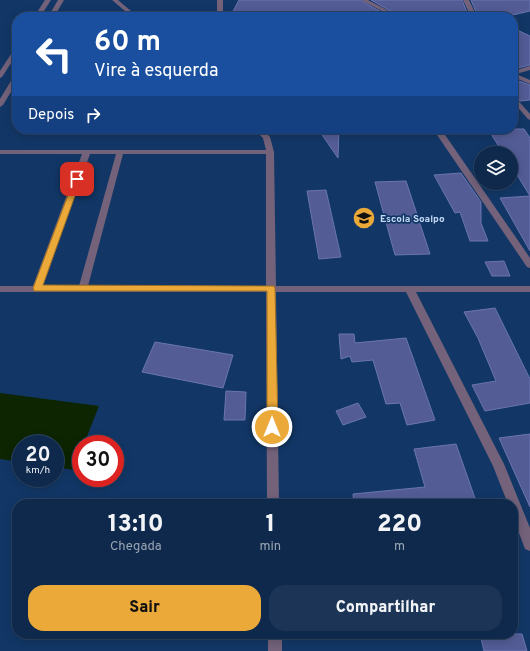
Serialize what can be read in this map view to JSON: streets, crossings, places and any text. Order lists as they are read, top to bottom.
{
  "places": {
    "school or university": ["Escola Soalpo"]
  },
  "page": {
    "turn": ["60 m", "Vire à esquerda"],
    "then": "Depois",
    "speed": "20 km/h",
    "limit": "30",
    "eta": [
      "13:10",
      "Chegada",
      "1",
      "min",
      "220",
      "m"
    ],
    "buttons": ["Sair", "Compartilhar"]
  }
}
